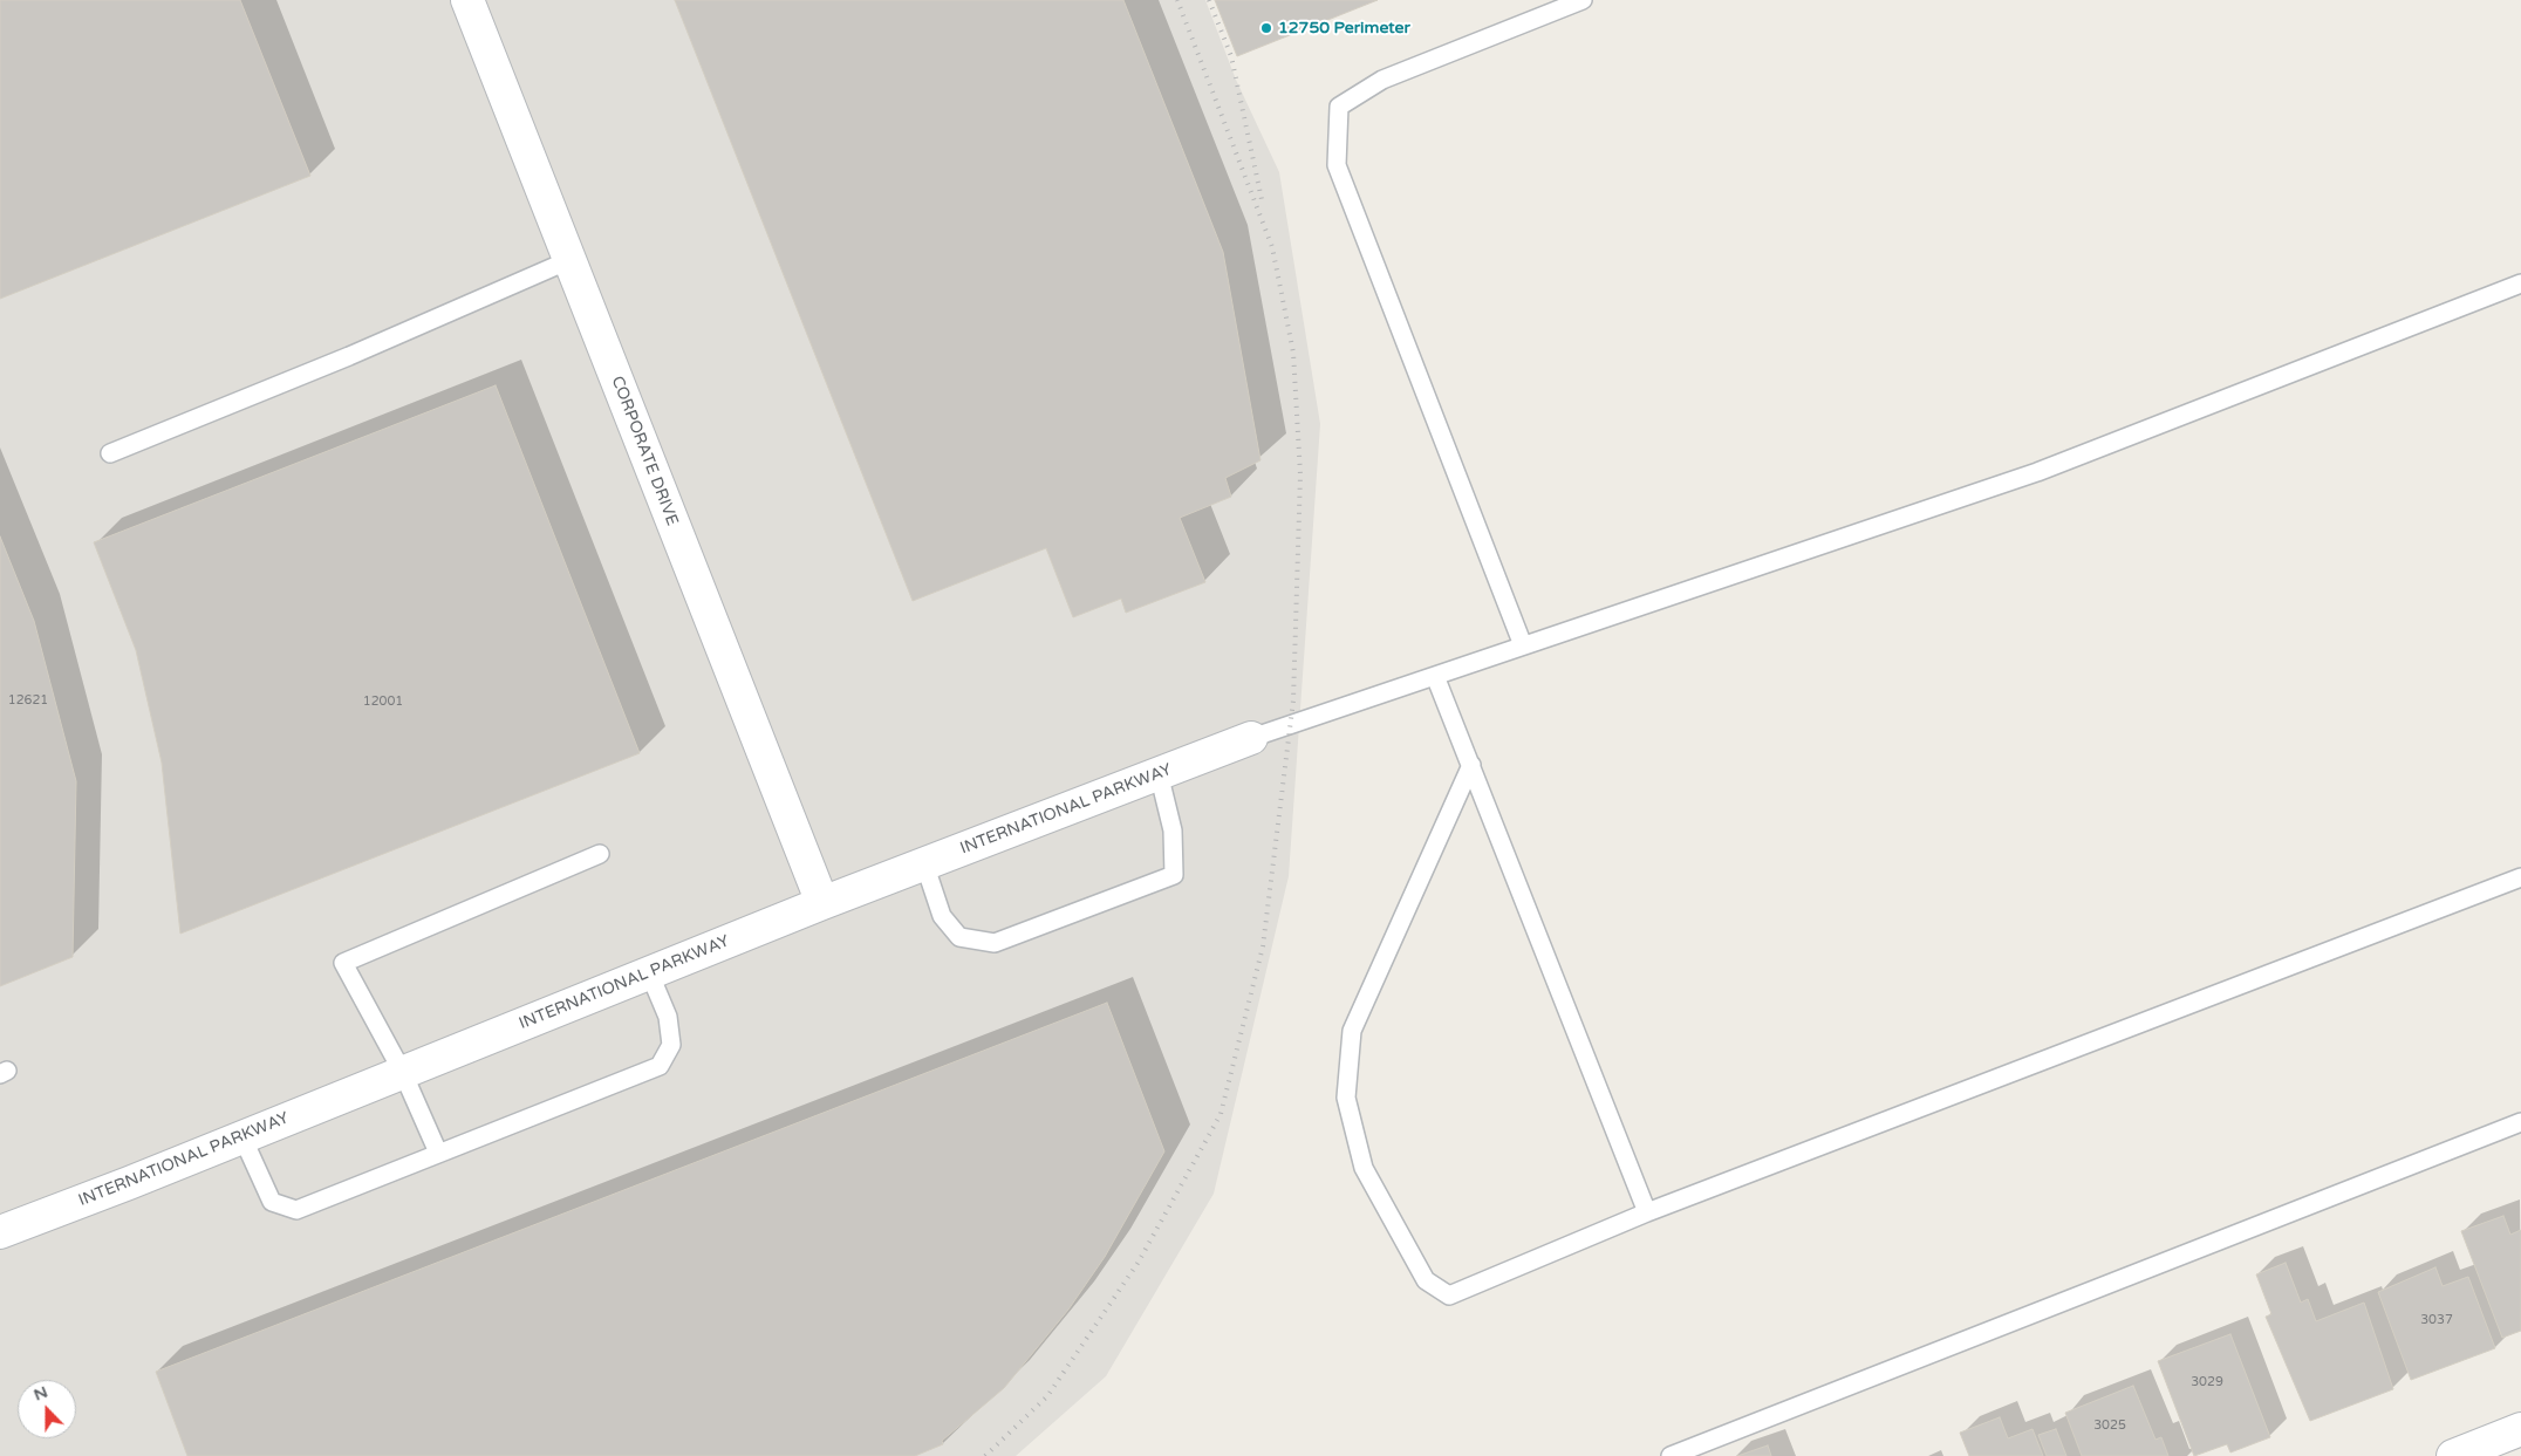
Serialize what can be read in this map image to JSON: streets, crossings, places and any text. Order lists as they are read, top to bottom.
{
  "streets": {
    "street": ["CORPORATE DRIVE", "INTERNATIONAL PARKWAY"]
  },
  "crossings": [
    ["CORPORATE DRIVE", "INTERNATIONAL PARKWAY"]
  ],
  "places": ["12750 Perimeter"],
  "house_numbers": [
    "12621",
    "12001",
    "3037",
    "3029",
    "3025"
  ],
  "north": "top"
}
